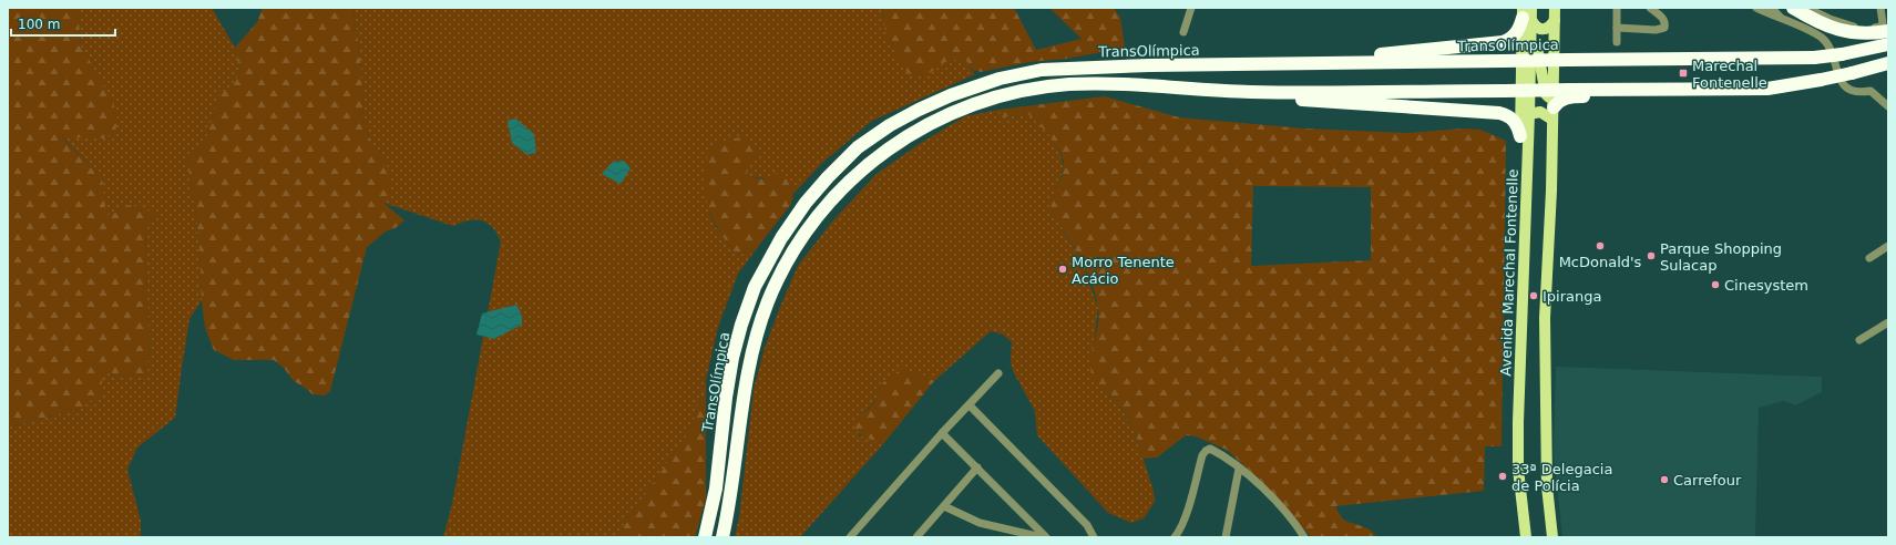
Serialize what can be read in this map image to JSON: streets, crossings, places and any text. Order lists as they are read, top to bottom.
{
  "streets": {
    "highway": ["TransOlímpica"],
    "main road": ["Avenida Marechal Fontenelle"]
  },
  "places": {
    "transit": ["Marechal Fontenelle"],
    "other": [
      "McDonald's",
      "Parque Shopping Sulacap",
      "Morro Tenente Acácio",
      "Cinesystem",
      "Ipiranga",
      "33ª Delegacia de Polícia",
      "Carrefour"
    ]
  },
  "scale_bar": "100 m"
}
